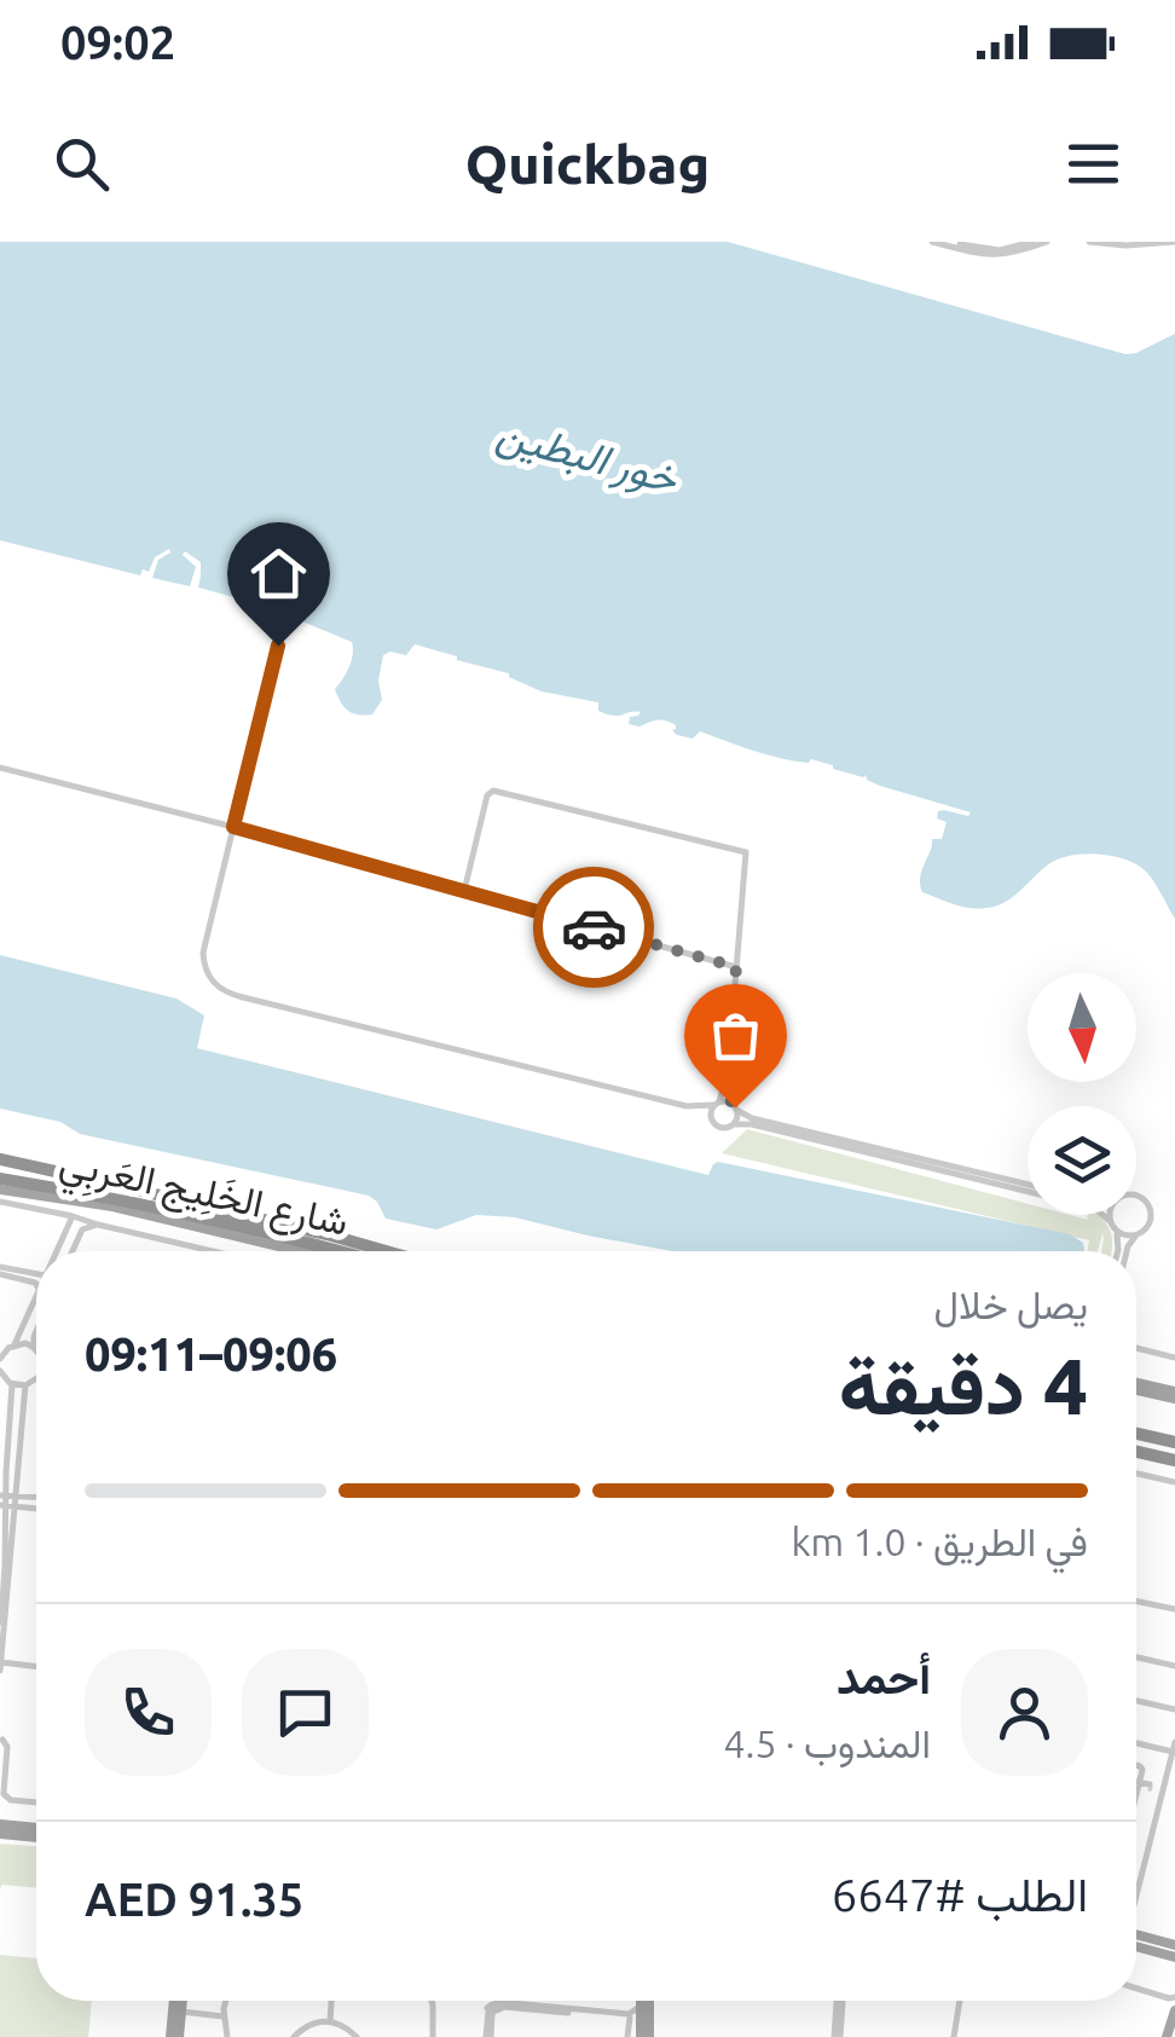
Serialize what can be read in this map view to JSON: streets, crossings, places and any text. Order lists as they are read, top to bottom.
{
  "streets": {
    "highway": ["شارع الخَلِيج العَربِي"]
  },
  "water": ["خور البطين"],
  "north": "bottom",
  "page": {
    "status": "09:02",
    "header": "Quickbag",
    "heading": ["4 دقيقة", "يصل خلال", "09:06–09:11"],
    "panel": [
      "أحمد",
      "المندوب · 4.5",
      "الطلب #6647",
      "AED 91.35"
    ],
    "bar": "في الطريق · 1.0 km"
  }
}
